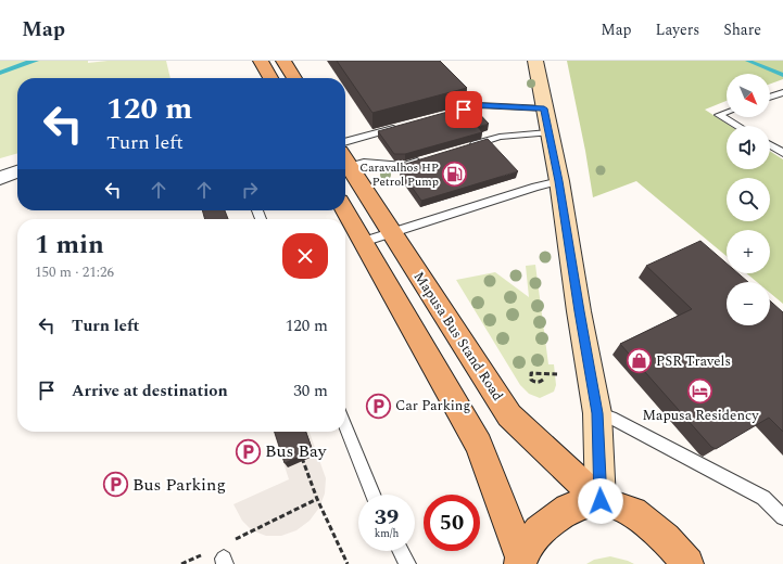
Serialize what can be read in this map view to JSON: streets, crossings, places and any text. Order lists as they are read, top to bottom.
{
  "streets": {
    "main road": ["Mapusa Bus Stand Road"]
  },
  "places": {
    "fuel station": ["Caravalhos HP Petrol Pump"],
    "shop": ["PSR Travels"],
    "hotel": ["Mapusa Residency"],
    "parking": ["Car Parking", "Bus Bay", "Bus Parking"]
  },
  "north": "bottom right",
  "page": {
    "header": "Map",
    "nav": ["Map", "Layers", "Share"],
    "map_buttons": ["+", "−"],
    "turn": ["120 m", "Turn left"],
    "heading": ["1 min", "150 m · 21:26"],
    "list": [
      {
        "name": "Turn left",
        "value": "120 m"
      },
      {
        "name": "Arrive at destination",
        "value": "30 m"
      }
    ],
    "speed": "39 km/h",
    "limit": "50"
  }
}
